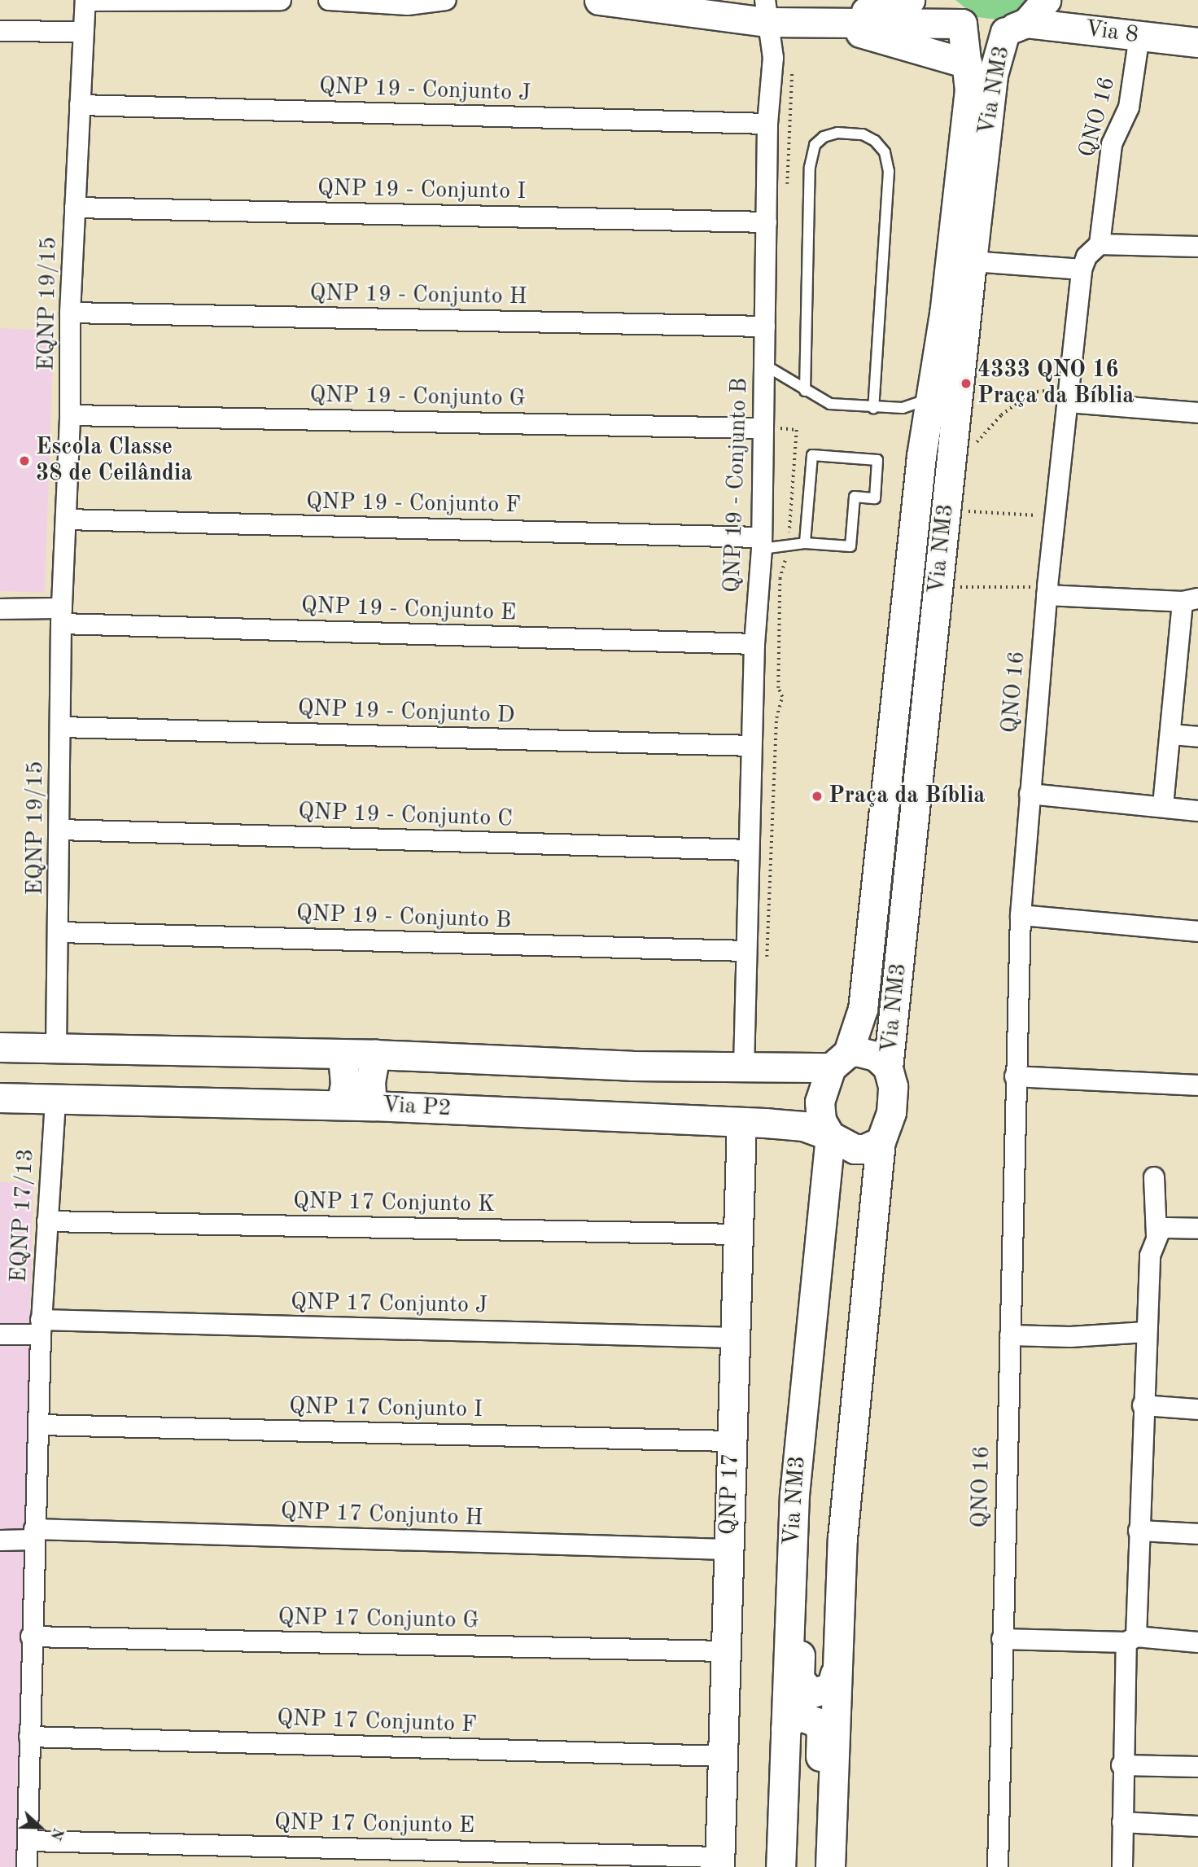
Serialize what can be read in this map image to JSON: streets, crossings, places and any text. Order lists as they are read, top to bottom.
{
  "streets": {
    "main road": [
      "Via 8",
      "Via NM3",
      "Via P2",
      "QNP 17"
    ],
    "street": [
      "QNP 19 - Conjunto J",
      "QNO 16",
      "QNP 19 - Conjunto I",
      "QNP 19 - Conjunto H",
      "EQNP 19/15",
      "QNP 19 - Conjunto G",
      "QNP 19 - Conjunto B",
      "QNP 19 - Conjunto F",
      "QNP 19 - Conjunto E",
      "QNP 19 - Conjunto D",
      "QNP 19 - Conjunto C",
      "QNP 17 Conjunto K",
      "EQNP 17/13",
      "QNP 17 Conjunto J",
      "QNP 17 Conjunto I",
      "QNP 17 Conjunto H",
      "QNP 17 Conjunto G",
      "QNP 17 Conjunto F",
      "QNP 17 Conjunto E"
    ]
  },
  "crossings": [
    ["Via 8", "Via NM3"],
    ["Via 8", "QNO 16"],
    ["QNP 19 - Conjunto J", "EQNP 19/15"],
    ["QNP 19 - Conjunto J", "QNP 19 - Conjunto B"],
    ["Via NM3", "Via P2"],
    ["QNP 19 - Conjunto I", "EQNP 19/15"],
    ["QNP 19 - Conjunto I", "QNP 19 - Conjunto B"],
    ["QNP 19 - Conjunto H", "EQNP 19/15"],
    ["QNP 19 - Conjunto H", "QNP 19 - Conjunto B"],
    ["EQNP 19/15", "QNP 19 - Conjunto G"],
    ["EQNP 19/15", "QNP 19 - Conjunto B"],
    ["EQNP 19/15", "QNP 19 - Conjunto F"],
    ["EQNP 19/15", "QNP 19 - Conjunto E"],
    ["EQNP 19/15", "QNP 19 - Conjunto D"],
    ["EQNP 19/15", "QNP 19 - Conjunto C"],
    ["QNP 19 - Conjunto G", "QNP 19 - Conjunto B"],
    ["QNP 19 - Conjunto B", "QNP 19 - Conjunto F"],
    ["QNP 19 - Conjunto B", "QNP 19 - Conjunto E"],
    ["QNP 19 - Conjunto B", "QNP 19 - Conjunto D"],
    ["QNP 19 - Conjunto B", "QNP 19 - Conjunto C"],
    ["Via P2", "EQNP 17/13"],
    ["Via P2", "QNP 17"],
    ["QNP 17 Conjunto K", "EQNP 17/13"],
    ["QNP 17 Conjunto K", "QNP 17"],
    ["EQNP 17/13", "QNP 17 Conjunto J"],
    ["EQNP 17/13", "QNP 17 Conjunto I"],
    ["EQNP 17/13", "QNP 17 Conjunto H"],
    ["EQNP 17/13", "QNP 17 Conjunto G"],
    ["EQNP 17/13", "QNP 17 Conjunto F"],
    ["EQNP 17/13", "QNP 17 Conjunto E"],
    ["QNP 17 Conjunto J", "QNP 17"],
    ["QNP 17 Conjunto I", "QNP 17"],
    ["QNP 17", "QNP 17 Conjunto H"],
    ["QNP 17", "QNP 17 Conjunto G"],
    ["QNP 17", "QNP 17 Conjunto F"],
    ["QNP 17", "QNP 17 Conjunto E"]
  ],
  "places": ["4333 QNO 16 Praça da Bíblia", "Escola Classe 38 de Ceilândia", "Praça da Bíblia"],
  "north": "right"
}
